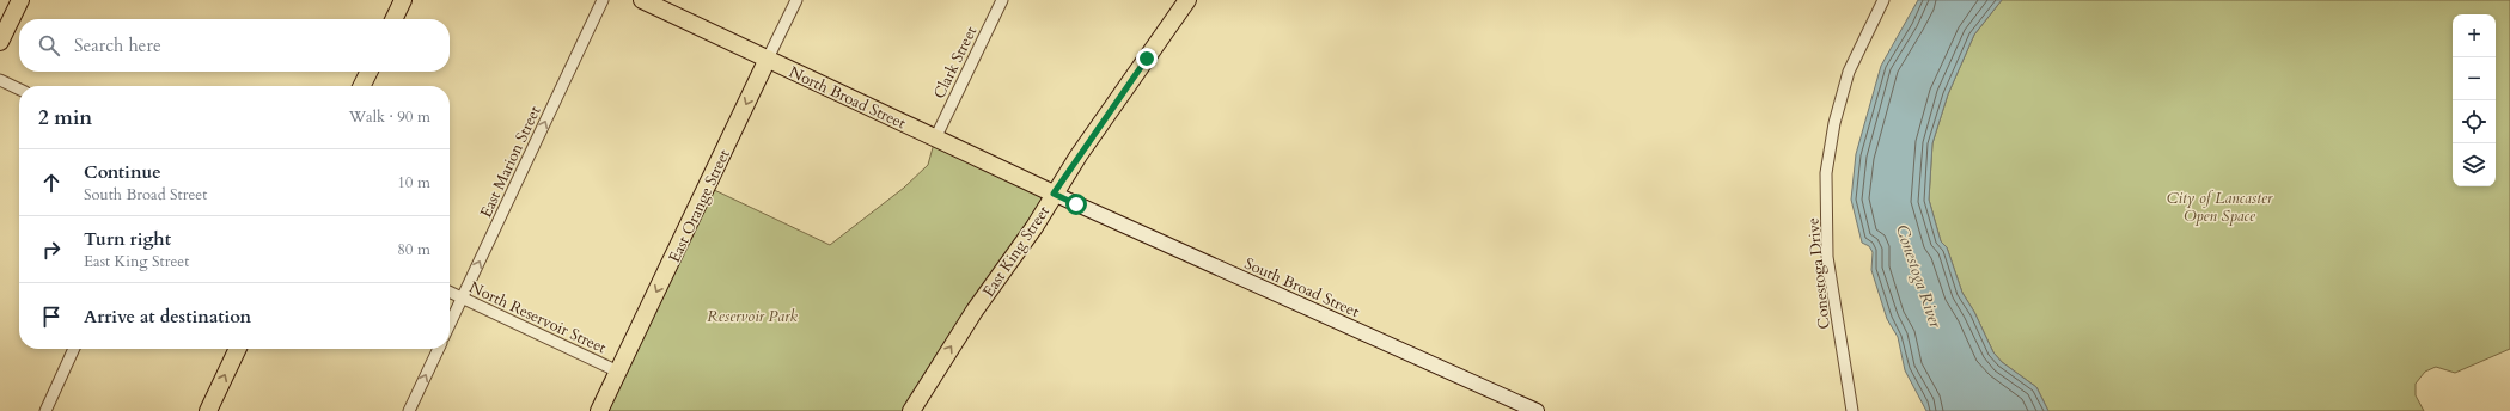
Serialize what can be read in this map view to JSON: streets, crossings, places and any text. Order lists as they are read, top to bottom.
{
  "streets": {
    "main road": [
      "North Broad Street",
      "East Orange Street",
      "East King Street",
      "South Broad Street"
    ],
    "street": [
      "Clark Street",
      "East Marion Street",
      "Conestoga Drive",
      "North Reservoir Street"
    ]
  },
  "crossings": [
    ["Clark Street", "North Broad Street"],
    ["North Broad Street", "East Orange Street"],
    ["North Broad Street", "East King Street"],
    ["North Broad Street", "South Broad Street"],
    ["East Marion Street", "North Reservoir Street"],
    ["East Orange Street", "North Reservoir Street"],
    ["East King Street", "South Broad Street"]
  ],
  "one_way": ["East Marion Street", "East Orange Street", "East King Street"],
  "water": ["Conestoga River"],
  "parks": ["City of Lancaster Open Space", "Reservoir Park"],
  "page": {
    "map_buttons": ["+", "−"],
    "search": "Search here",
    "heading": ["2 min", "Walk · 90 m"],
    "list": [
      ["Continue", "South Broad Street", "10 m"],
      ["Turn right", "East King Street", "80 m"],
      "Arrive at destination"
    ]
  }
}
